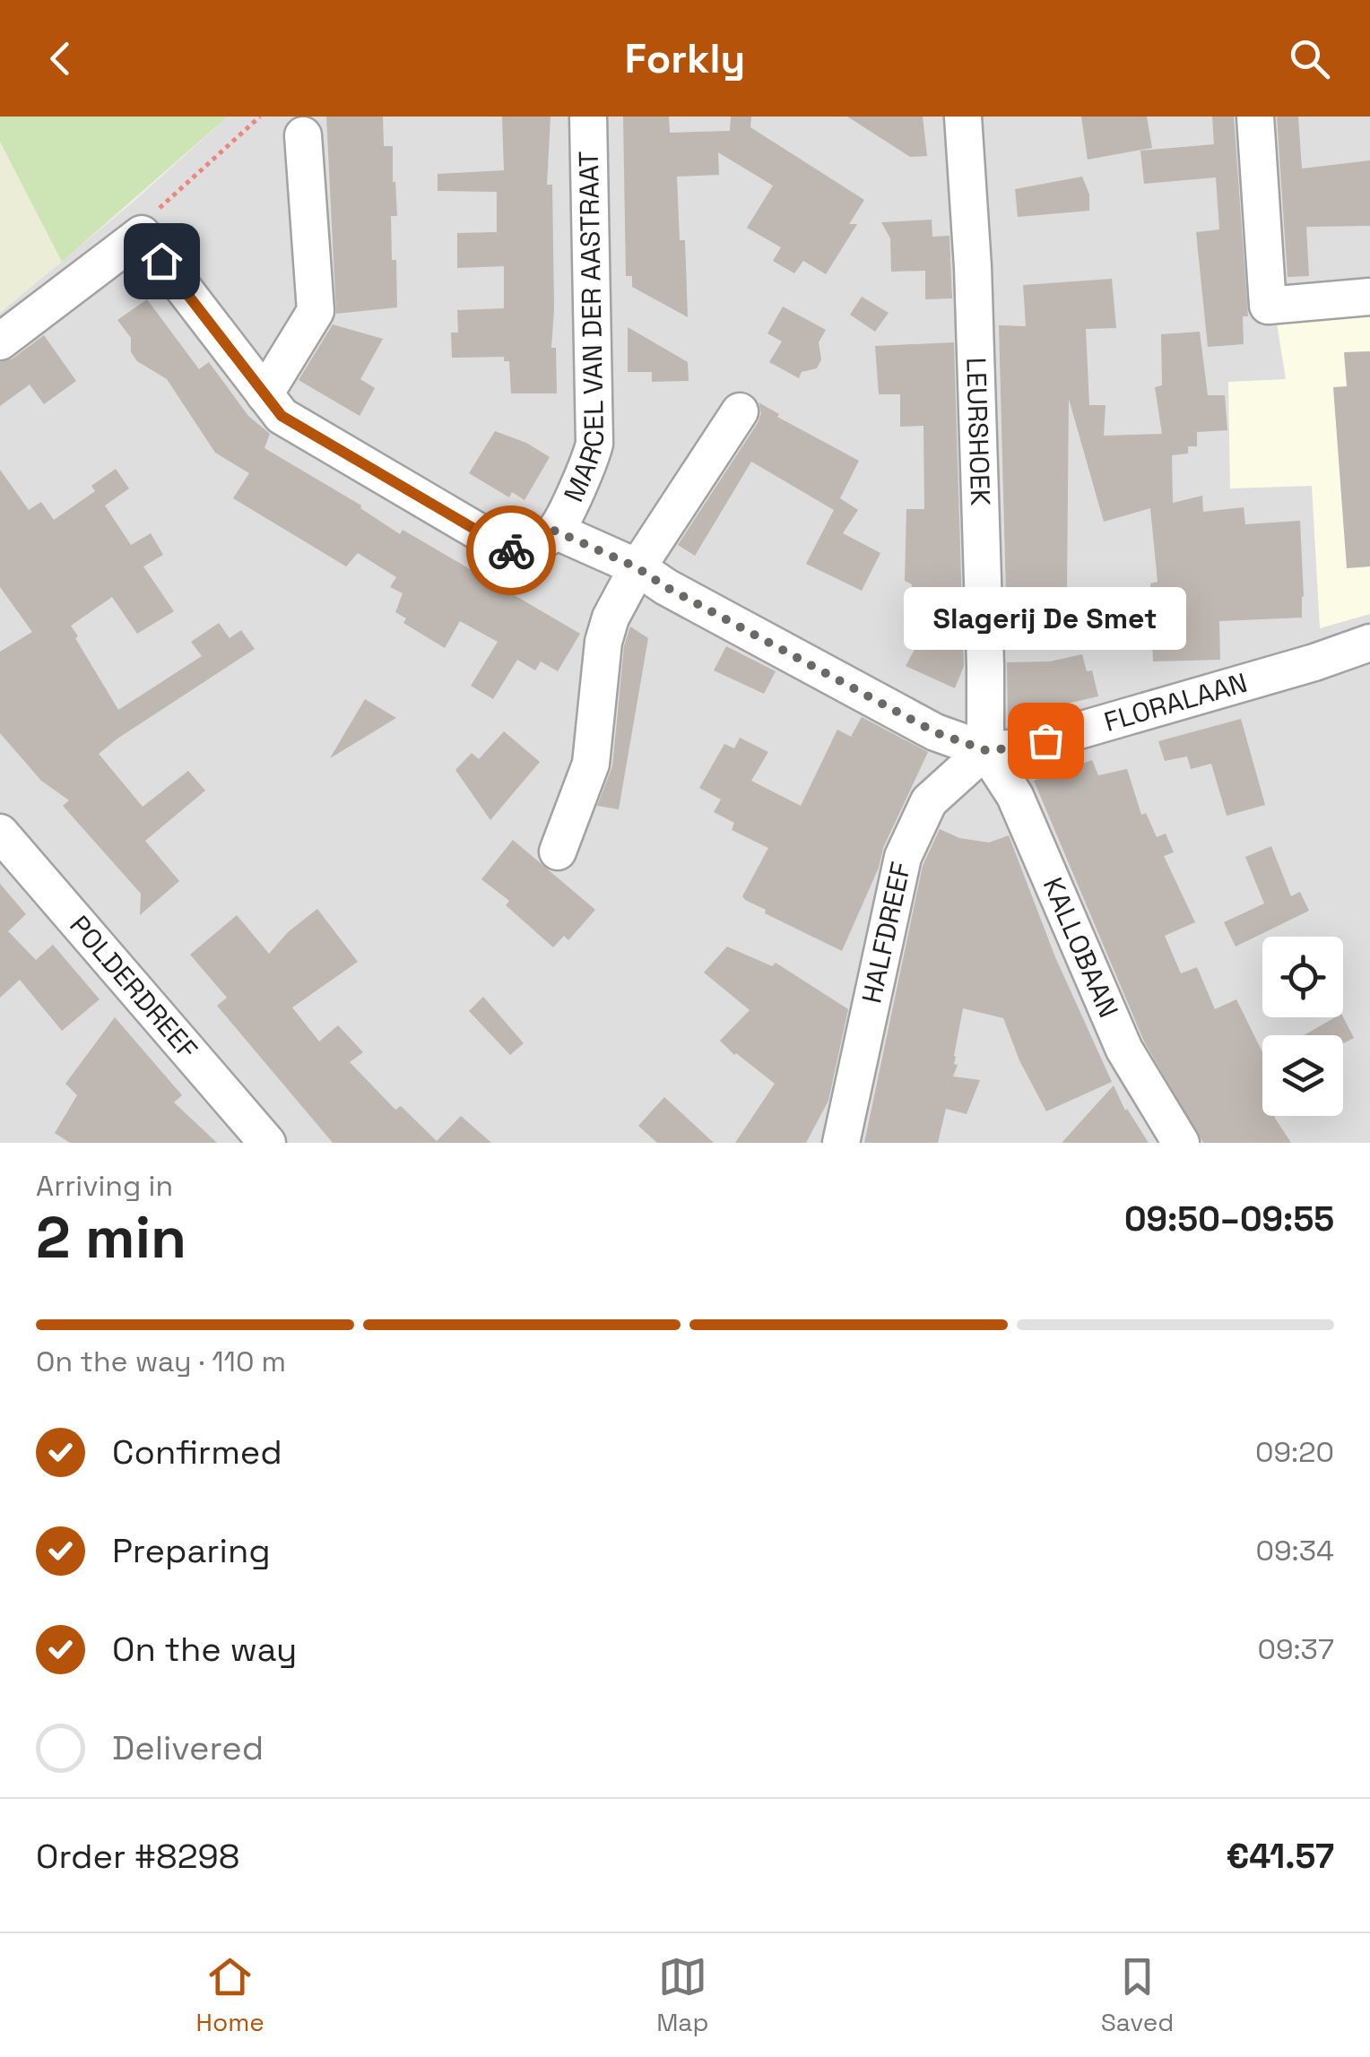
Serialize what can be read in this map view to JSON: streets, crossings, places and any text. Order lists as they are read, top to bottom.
{
  "streets": {
    "street": [
      "MARCEL VAN DER AASTRAAT",
      "LEURSHOEK",
      "FLORALAAN",
      "HALFDREEF",
      "KALLOBAAN",
      "POLDERDREEF"
    ]
  },
  "crossings": [
    ["MARCEL VAN DER AASTRAAT", "LEURSHOEK"],
    ["MARCEL VAN DER AASTRAAT", "FLORALAAN"],
    ["MARCEL VAN DER AASTRAAT", "HALFDREEF"],
    ["MARCEL VAN DER AASTRAAT", "KALLOBAAN"],
    ["LEURSHOEK", "FLORALAAN"],
    ["LEURSHOEK", "HALFDREEF"],
    ["LEURSHOEK", "KALLOBAAN"],
    ["FLORALAAN", "HALFDREEF"],
    ["FLORALAAN", "KALLOBAAN"],
    ["HALFDREEF", "KALLOBAAN"]
  ],
  "places": ["Slagerij De Smet"],
  "page": {
    "header": "Forkly",
    "bubble": "Slagerij De Smet",
    "heading": ["2 min", "Arriving in", "09:50–09:55"],
    "panel": ["Order #8298", "€41.57"],
    "bar": "On the way · 110 m",
    "list": [
      ["Confirmed", "09:20"],
      ["Preparing", "09:34"],
      ["On the way", "09:37"],
      "Delivered"
    ],
    "tabs": ["Home", "Map", "Saved"]
  }
}
